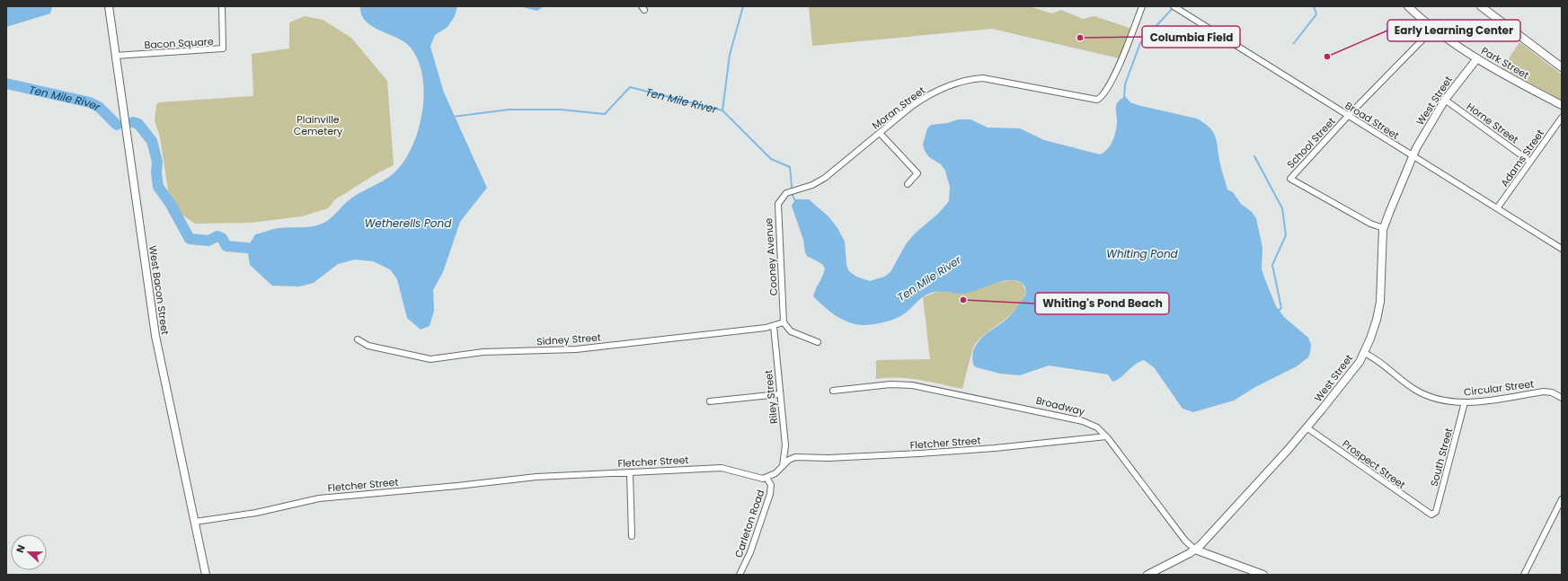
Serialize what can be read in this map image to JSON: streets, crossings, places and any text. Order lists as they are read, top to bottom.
{
  "streets": {
    "street": [
      "Bacon Square",
      "Park Street",
      "West Street",
      "Moran Street",
      "Broad Street",
      "Horne Street",
      "School Street",
      "Adams Street",
      "Cooney Avenue",
      "West Bacon Street",
      "Sidney Street",
      "Circular Street",
      "Riley Street",
      "Broadway",
      "Fletcher Street",
      "South Street",
      "Prospect Street",
      "Carleton Road"
    ]
  },
  "crossings": [
    ["Bacon Square", "West Bacon Street"],
    ["Park Street", "West Street"],
    ["Park Street", "School Street"],
    ["West Street", "Broad Street"],
    ["West Street", "Horne Street"],
    ["West Street", "School Street"],
    ["West Street", "Circular Street"],
    ["West Street", "Broadway"],
    ["West Street", "Prospect Street"],
    ["Moran Street", "Cooney Avenue"],
    ["Broad Street", "School Street"],
    ["Broad Street", "Adams Street"],
    ["Horne Street", "Adams Street"],
    ["Cooney Avenue", "Sidney Street"],
    ["West Bacon Street", "Fletcher Street"],
    ["Sidney Street", "Riley Street"],
    ["Circular Street", "South Street"],
    ["Riley Street", "Fletcher Street"],
    ["Broadway", "Fletcher Street"],
    ["Fletcher Street", "Carleton Road"],
    ["South Street", "Prospect Street"]
  ],
  "water": ["Ten Mile River", "Wetherells Pond", "Whiting Pond"],
  "parks": ["Plainville Cemetery"],
  "places": ["Columbia Field", "Early Learning Center", "Whiting's Pond Beach"],
  "north": "left"
}
